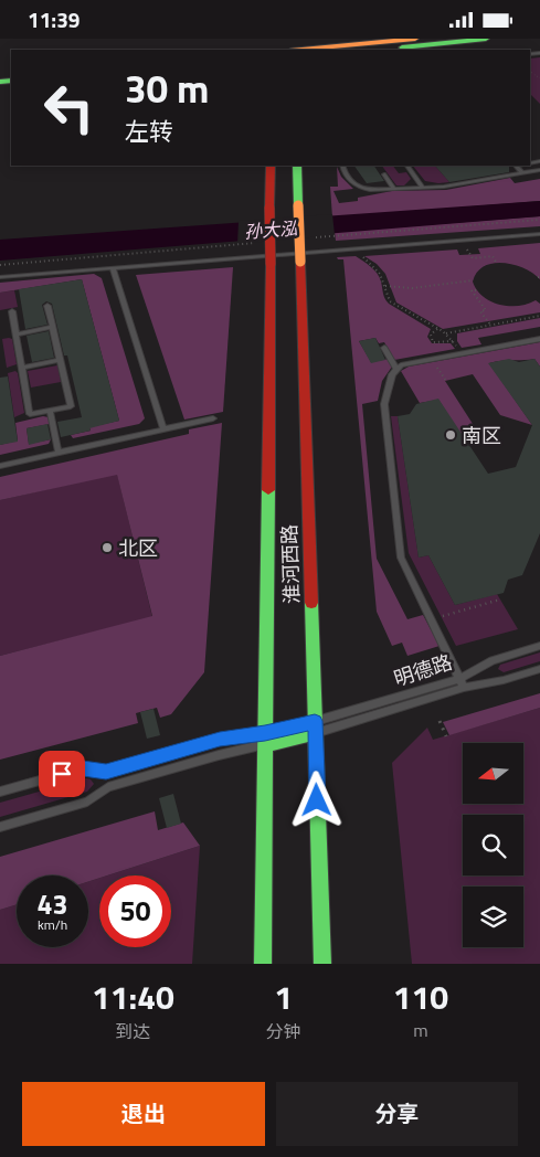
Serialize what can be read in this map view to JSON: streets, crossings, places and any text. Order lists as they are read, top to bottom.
{
  "streets": {
    "main road": ["淮河西路"],
    "lane": ["明德路"]
  },
  "crossings": [
    ["淮河西路", "明德路"]
  ],
  "water": ["孙大泓"],
  "places": ["南区", "北区"],
  "north": "left",
  "page": {
    "status": "11:39",
    "turn": ["30 m", "左转"],
    "speed": "43 km/h",
    "limit": "50",
    "eta": [
      "11:40",
      "到达",
      "1",
      "分钟",
      "110",
      "m"
    ],
    "buttons": ["退出", "分享"]
  }
}
